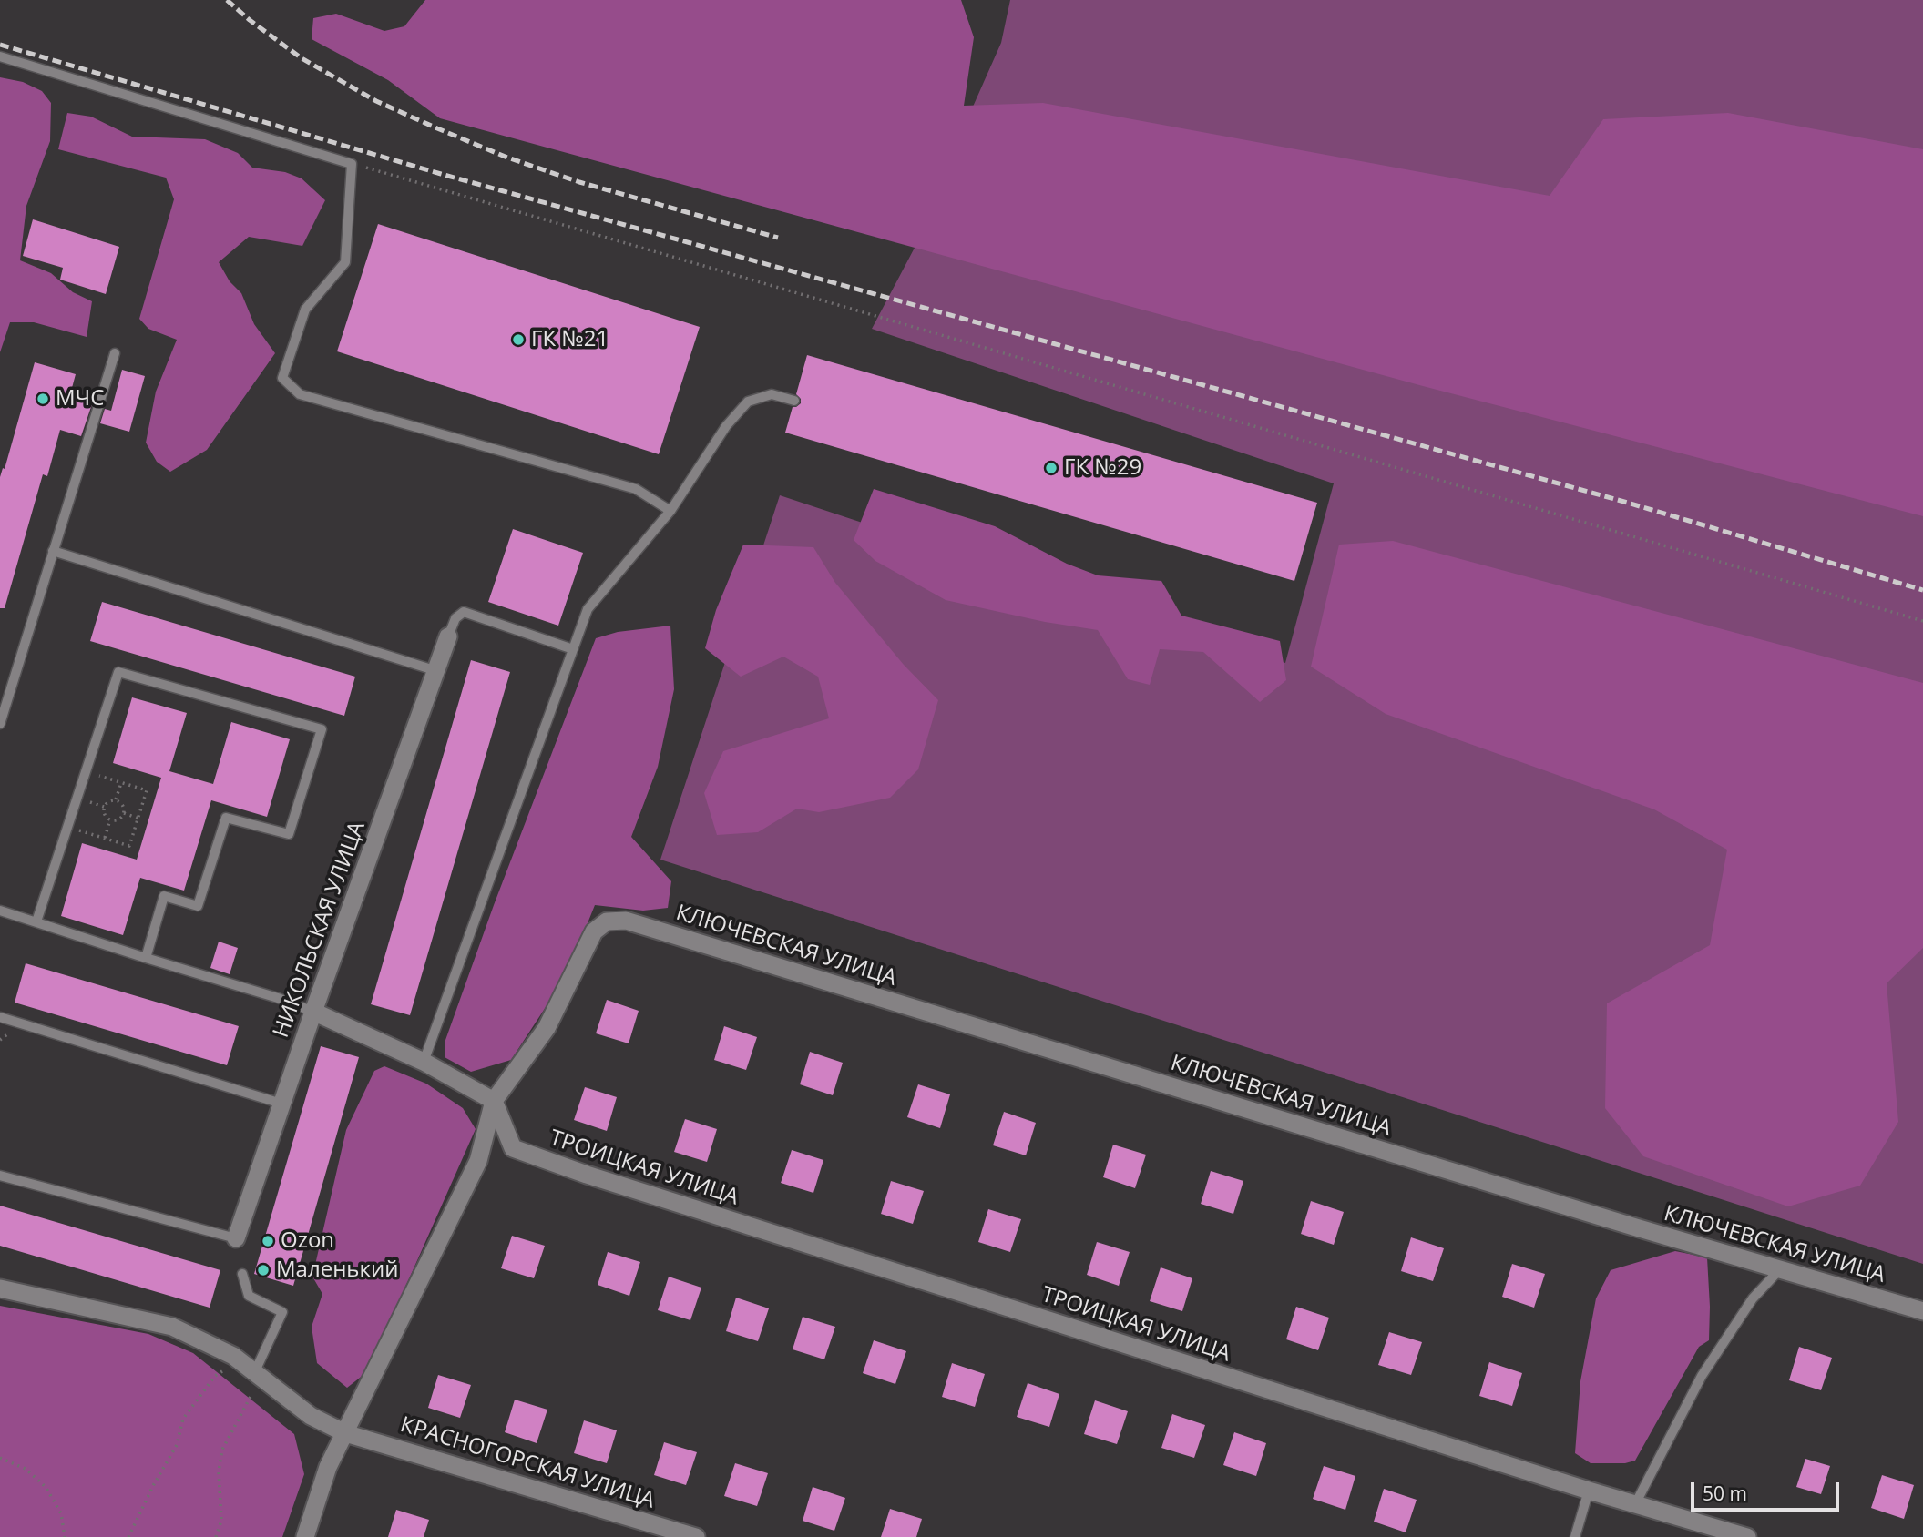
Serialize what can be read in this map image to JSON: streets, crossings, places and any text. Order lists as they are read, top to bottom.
{
  "streets": {
    "street": [
      "НИКОЛЬСКАЯ УЛИЦА",
      "КЛЮЧЕВСКАЯ УЛИЦА",
      "ТРОИЦКАЯ УЛИЦА",
      "КРАСНОГОРСКАЯ УЛИЦА"
    ]
  },
  "crossings": [
    ["КЛЮЧЕВСКАЯ УЛИЦА", "ТРОИЦКАЯ УЛИЦА"]
  ],
  "places": [
    "ГК №21",
    "МЧС",
    "ГК №29",
    "Ozon",
    "Маленький"
  ],
  "scale_bar": "50 m"
}
